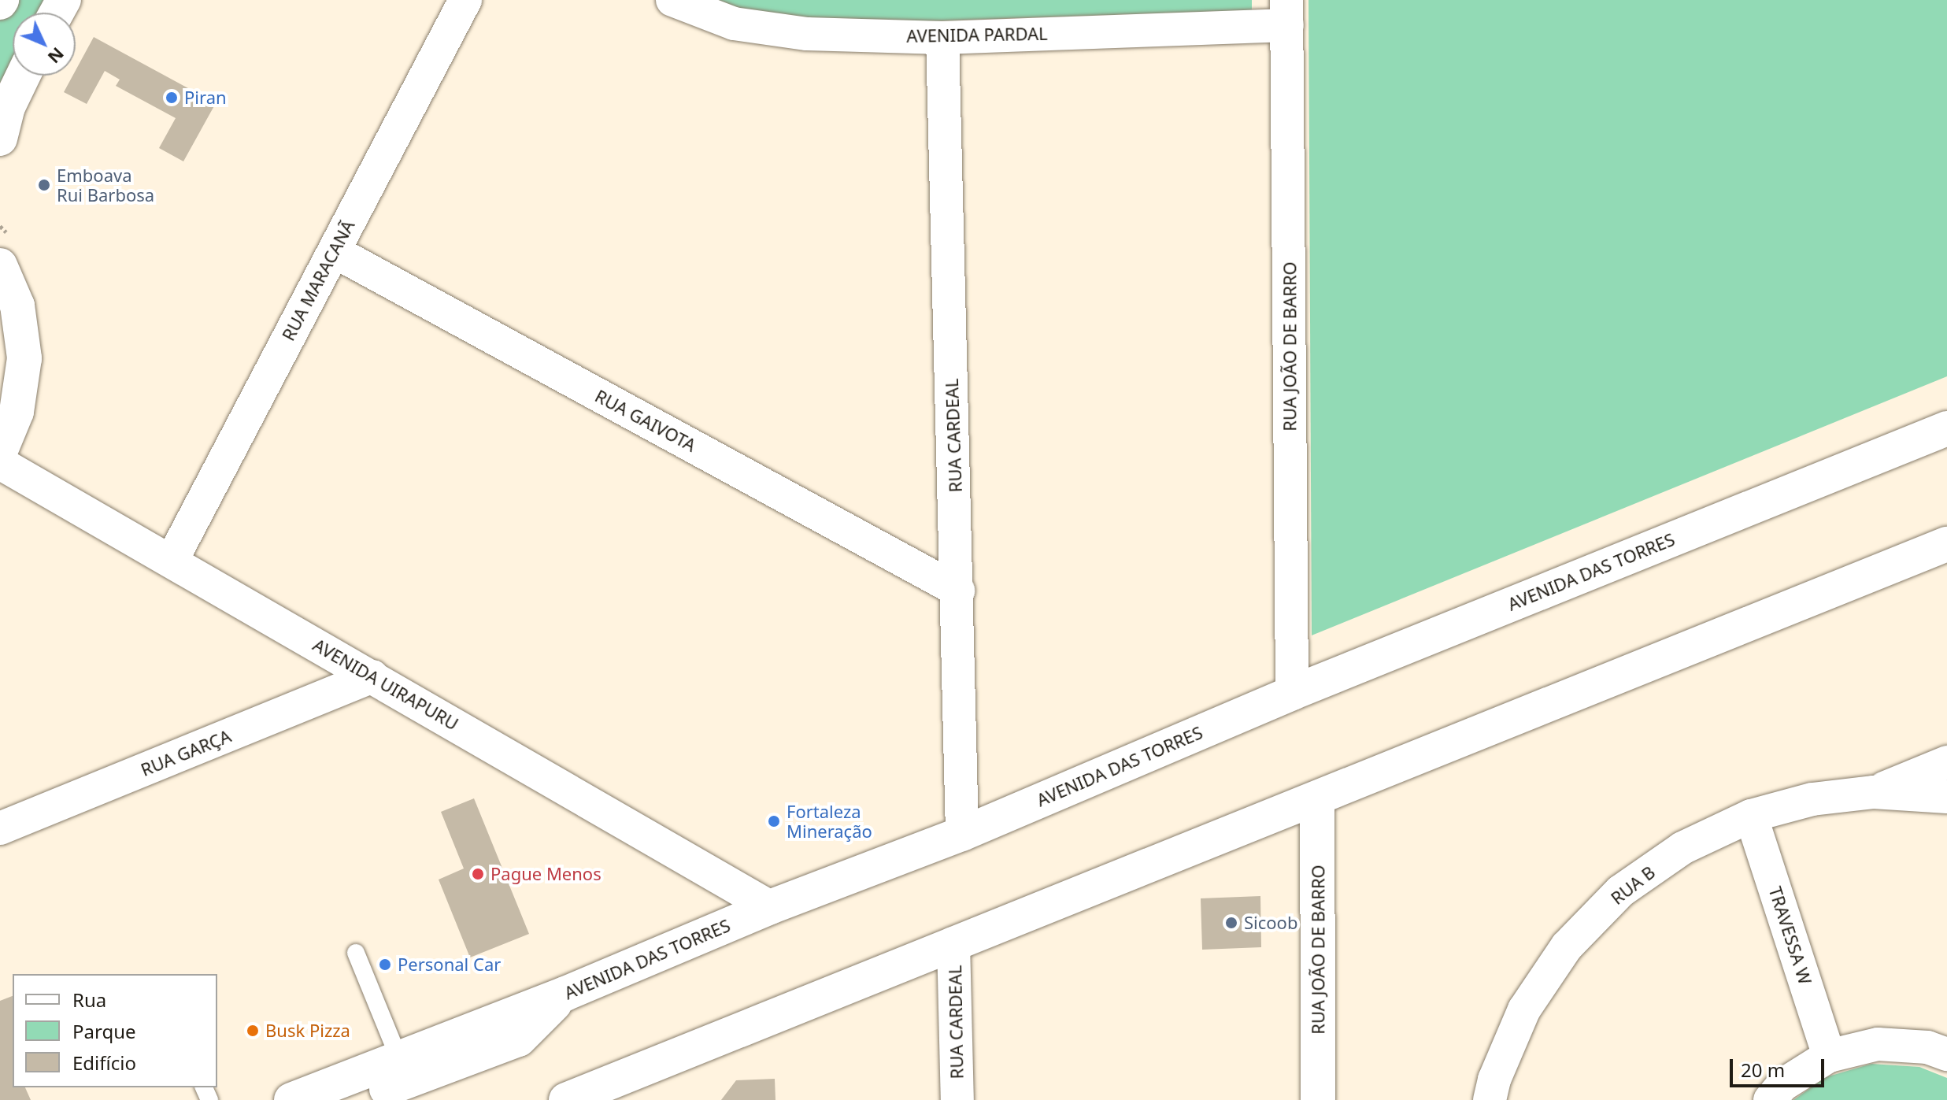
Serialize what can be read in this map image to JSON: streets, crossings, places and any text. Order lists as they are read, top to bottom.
{
  "streets": {
    "main road": ["RUA JOÃO DE BARRO", "AVENIDA DAS TORRES"],
    "street": [
      "AVENIDA PARDAL",
      "RUA MARACANÃ",
      "RUA GAIVOTA",
      "RUA CARDEAL",
      "AVENIDA UIRAPURU",
      "RUA GARÇA",
      "RUA B",
      "TRAVESSA W"
    ]
  },
  "crossings": [
    ["AVENIDA PARDAL", "RUA JOÃO DE BARRO"],
    ["AVENIDA PARDAL", "RUA CARDEAL"],
    ["RUA MARACANÃ", "RUA GAIVOTA"],
    ["RUA MARACANÃ", "AVENIDA UIRAPURU"],
    ["RUA JOÃO DE BARRO", "AVENIDA DAS TORRES"],
    ["RUA GAIVOTA", "RUA CARDEAL"],
    ["RUA CARDEAL", "AVENIDA DAS TORRES"],
    ["AVENIDA DAS TORRES", "AVENIDA UIRAPURU"],
    ["AVENIDA UIRAPURU", "RUA GARÇA"],
    ["RUA B", "TRAVESSA W"]
  ],
  "places": [
    "Piran",
    "Emboava Rui Barbosa",
    "Fortaleza Mineração",
    "Pague Menos",
    "Sicoob",
    "Personal Car",
    "Busk Pizza"
  ],
  "legend": ["Rua", "Parque", "Edifício"],
  "scale_bar": "20 m",
  "north": "bottom right"
}
